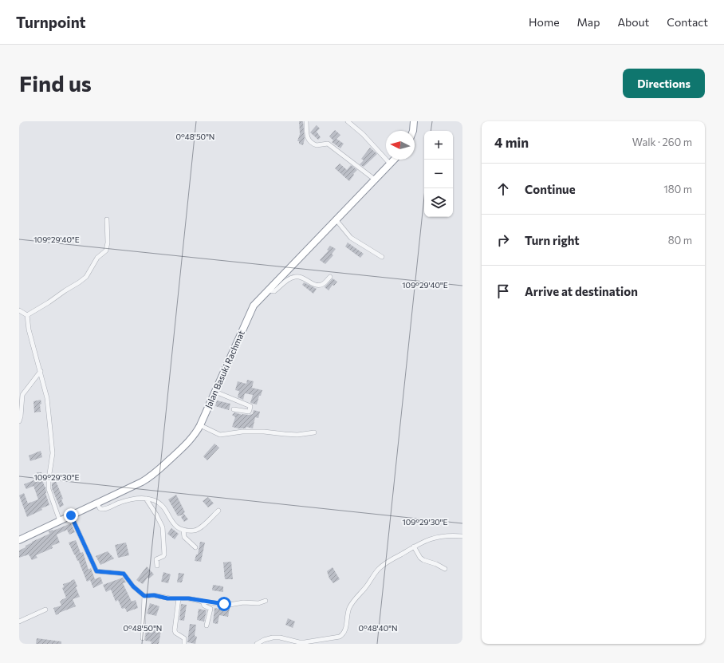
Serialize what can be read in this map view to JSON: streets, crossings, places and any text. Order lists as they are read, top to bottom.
{
  "streets": {
    "highway": ["Jalan Basuki Rachmat"]
  },
  "north": "left",
  "page": {
    "header": "Turnpoint",
    "nav": [
      "Home",
      "Map",
      "About",
      "Contact"
    ],
    "buttons": "Directions",
    "title": "Find us",
    "heading": ["4 min", "Walk · 260 m"],
    "map_buttons": ["+", "−"],
    "list": [
      ["Continue", "180 m"],
      ["Turn right", "80 m"],
      "Arrive at destination"
    ]
  },
  "coordinates": [
    "0°48'50\"N",
    "109°29'40\"E",
    "109°29'30\"E",
    "0°48'40\"N"
  ]
}
